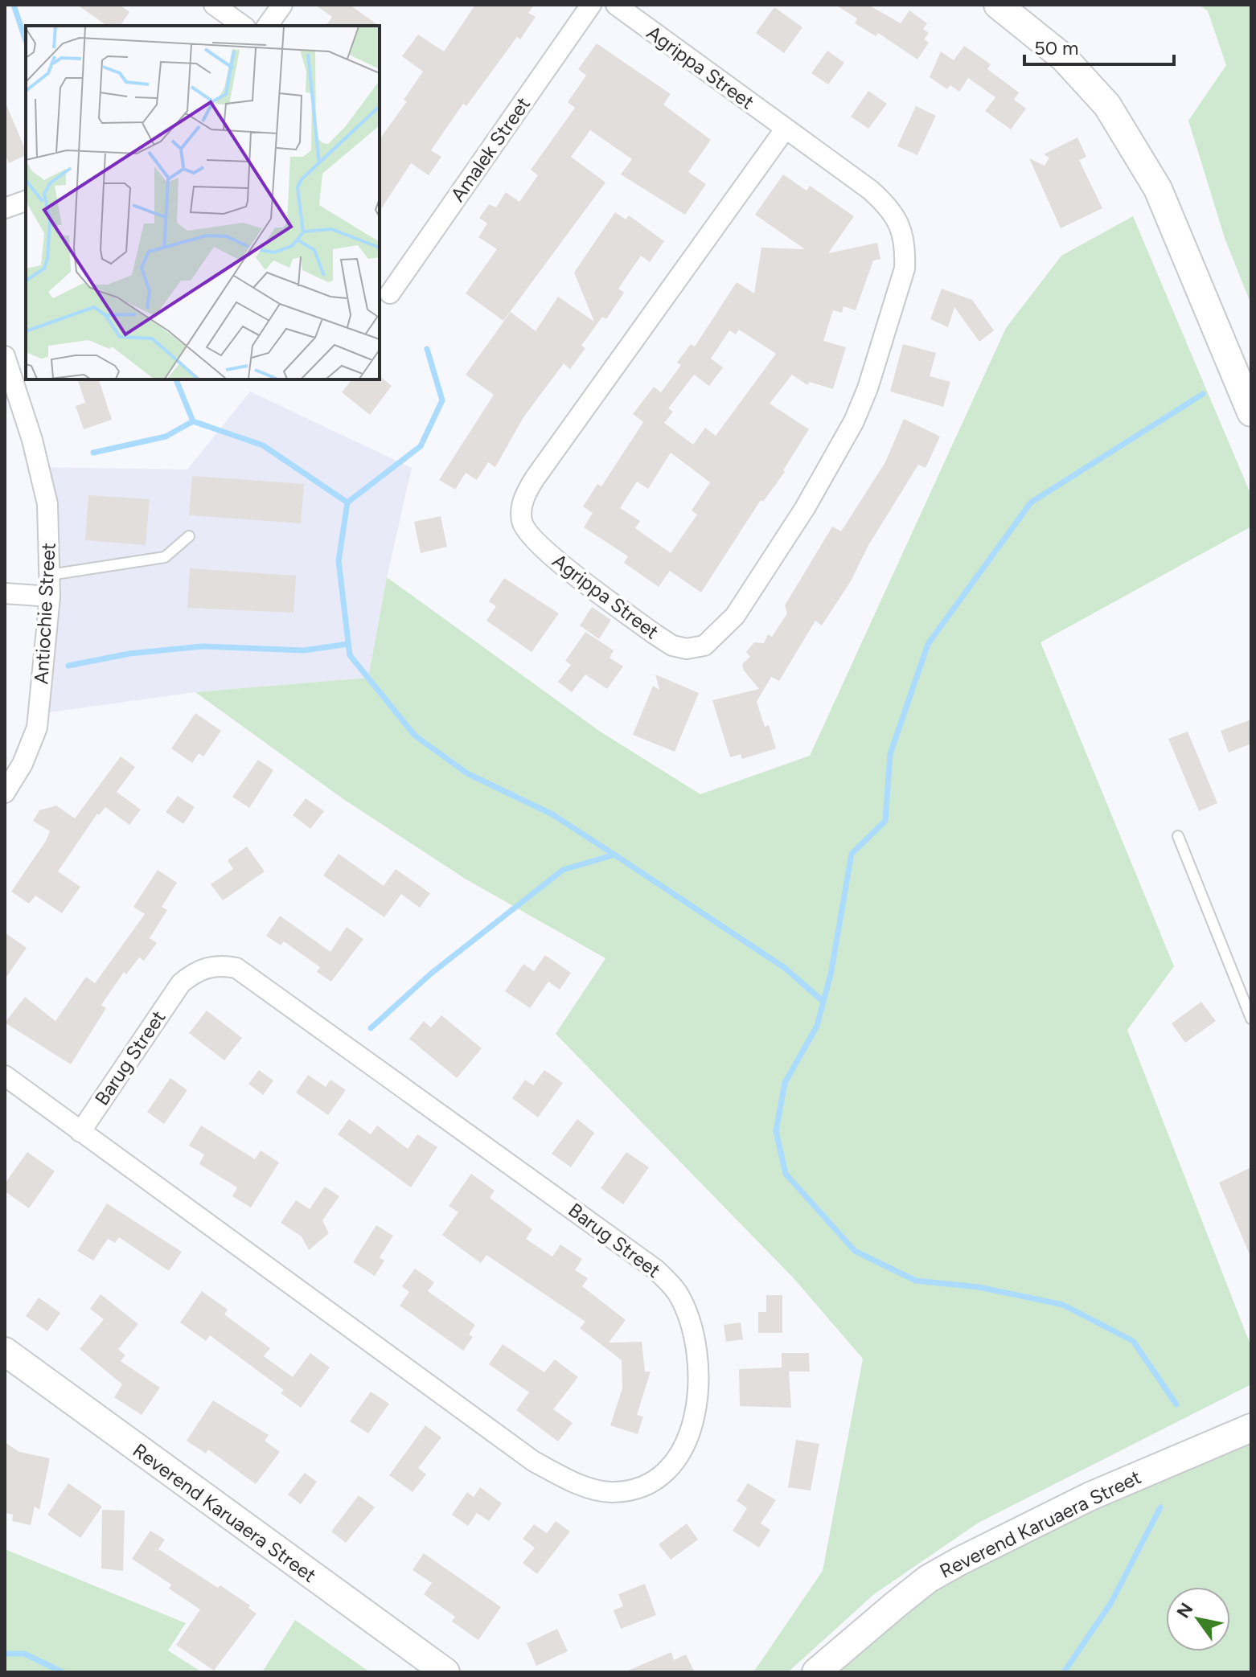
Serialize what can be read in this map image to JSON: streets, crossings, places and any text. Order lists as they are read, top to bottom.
{
  "streets": {
    "street": [
      "Agrippa Street",
      "Amalek Street",
      "Antiochie Street",
      "Barug Street",
      "Reverend Karuaera Street"
    ]
  },
  "scale_bar": "50 m",
  "north": "top left"
}
